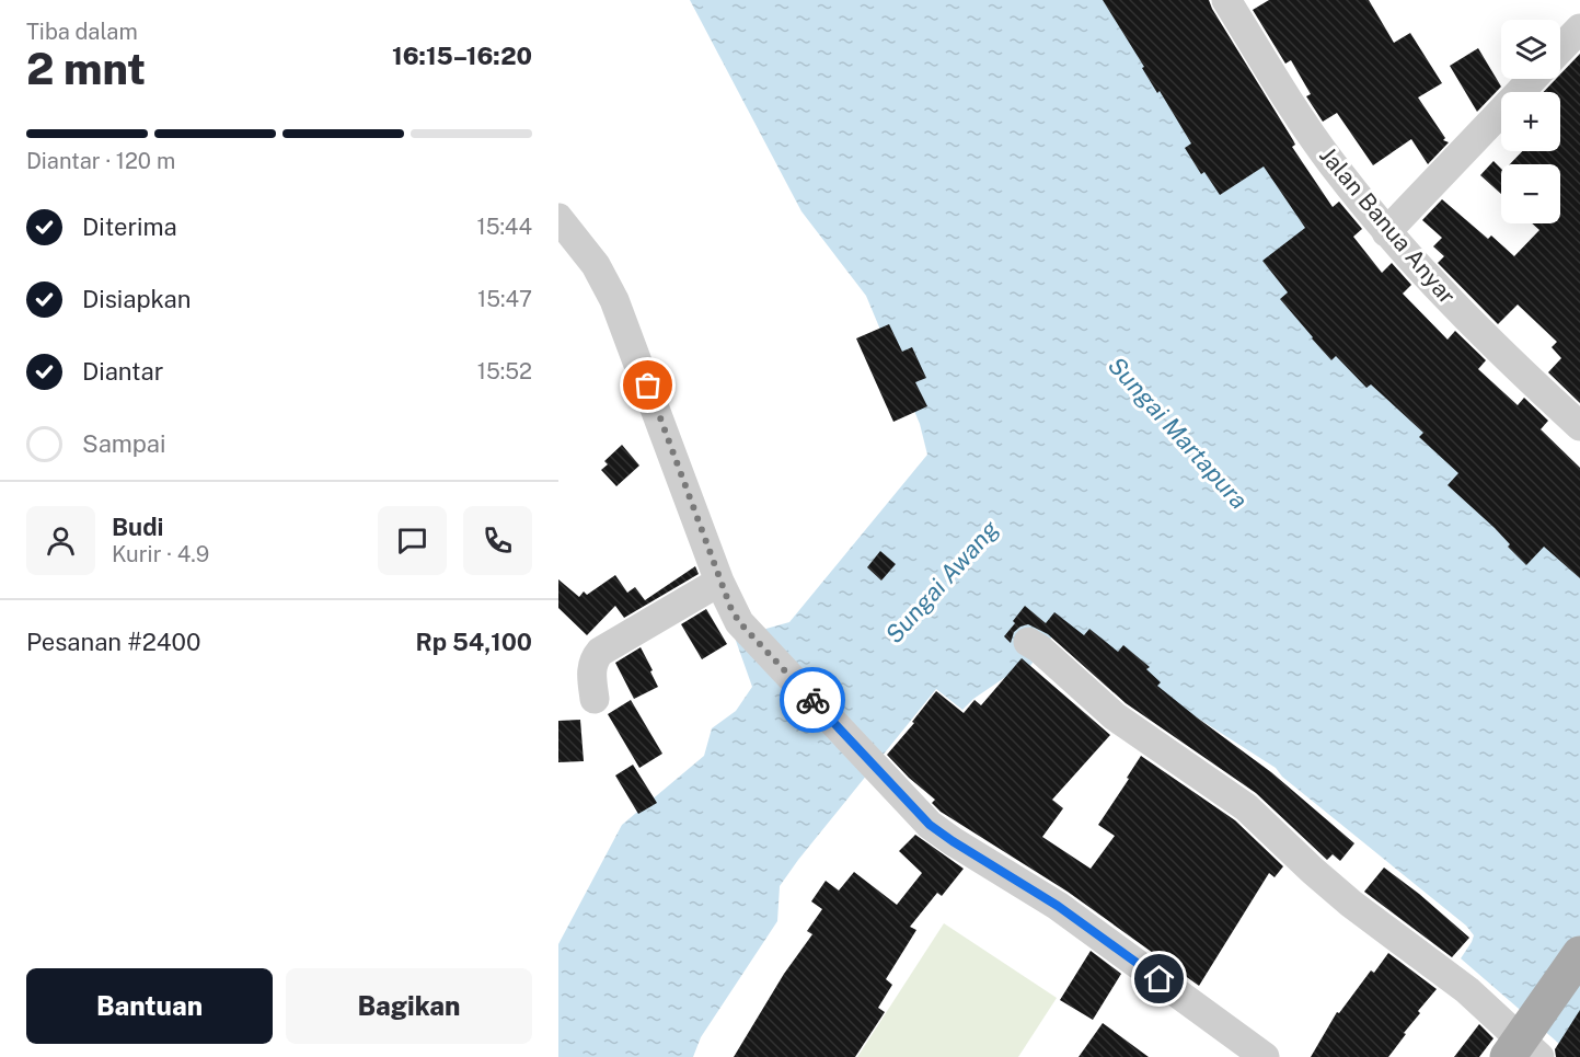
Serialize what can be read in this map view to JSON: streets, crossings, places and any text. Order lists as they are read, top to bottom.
{
  "streets": {
    "street": ["Jalan Banua Anyar"]
  },
  "water": ["Sungai Martapura", "Sungai Awang"],
  "page": {
    "heading": ["2 mnt", "Tiba dalam", "16:15–16:20"],
    "panel": [
      "Budi",
      "Kurir · 4.9",
      "Pesanan #2400",
      "Rp 54,100"
    ],
    "map_buttons": ["+", "−"],
    "bar": "Diantar · 120 m",
    "list": [
      ["Diterima", "15:44"],
      ["Disiapkan", "15:47"],
      ["Diantar", "15:52"],
      "Sampai"
    ],
    "buttons": ["Bantuan", "Bagikan"]
  }
}
